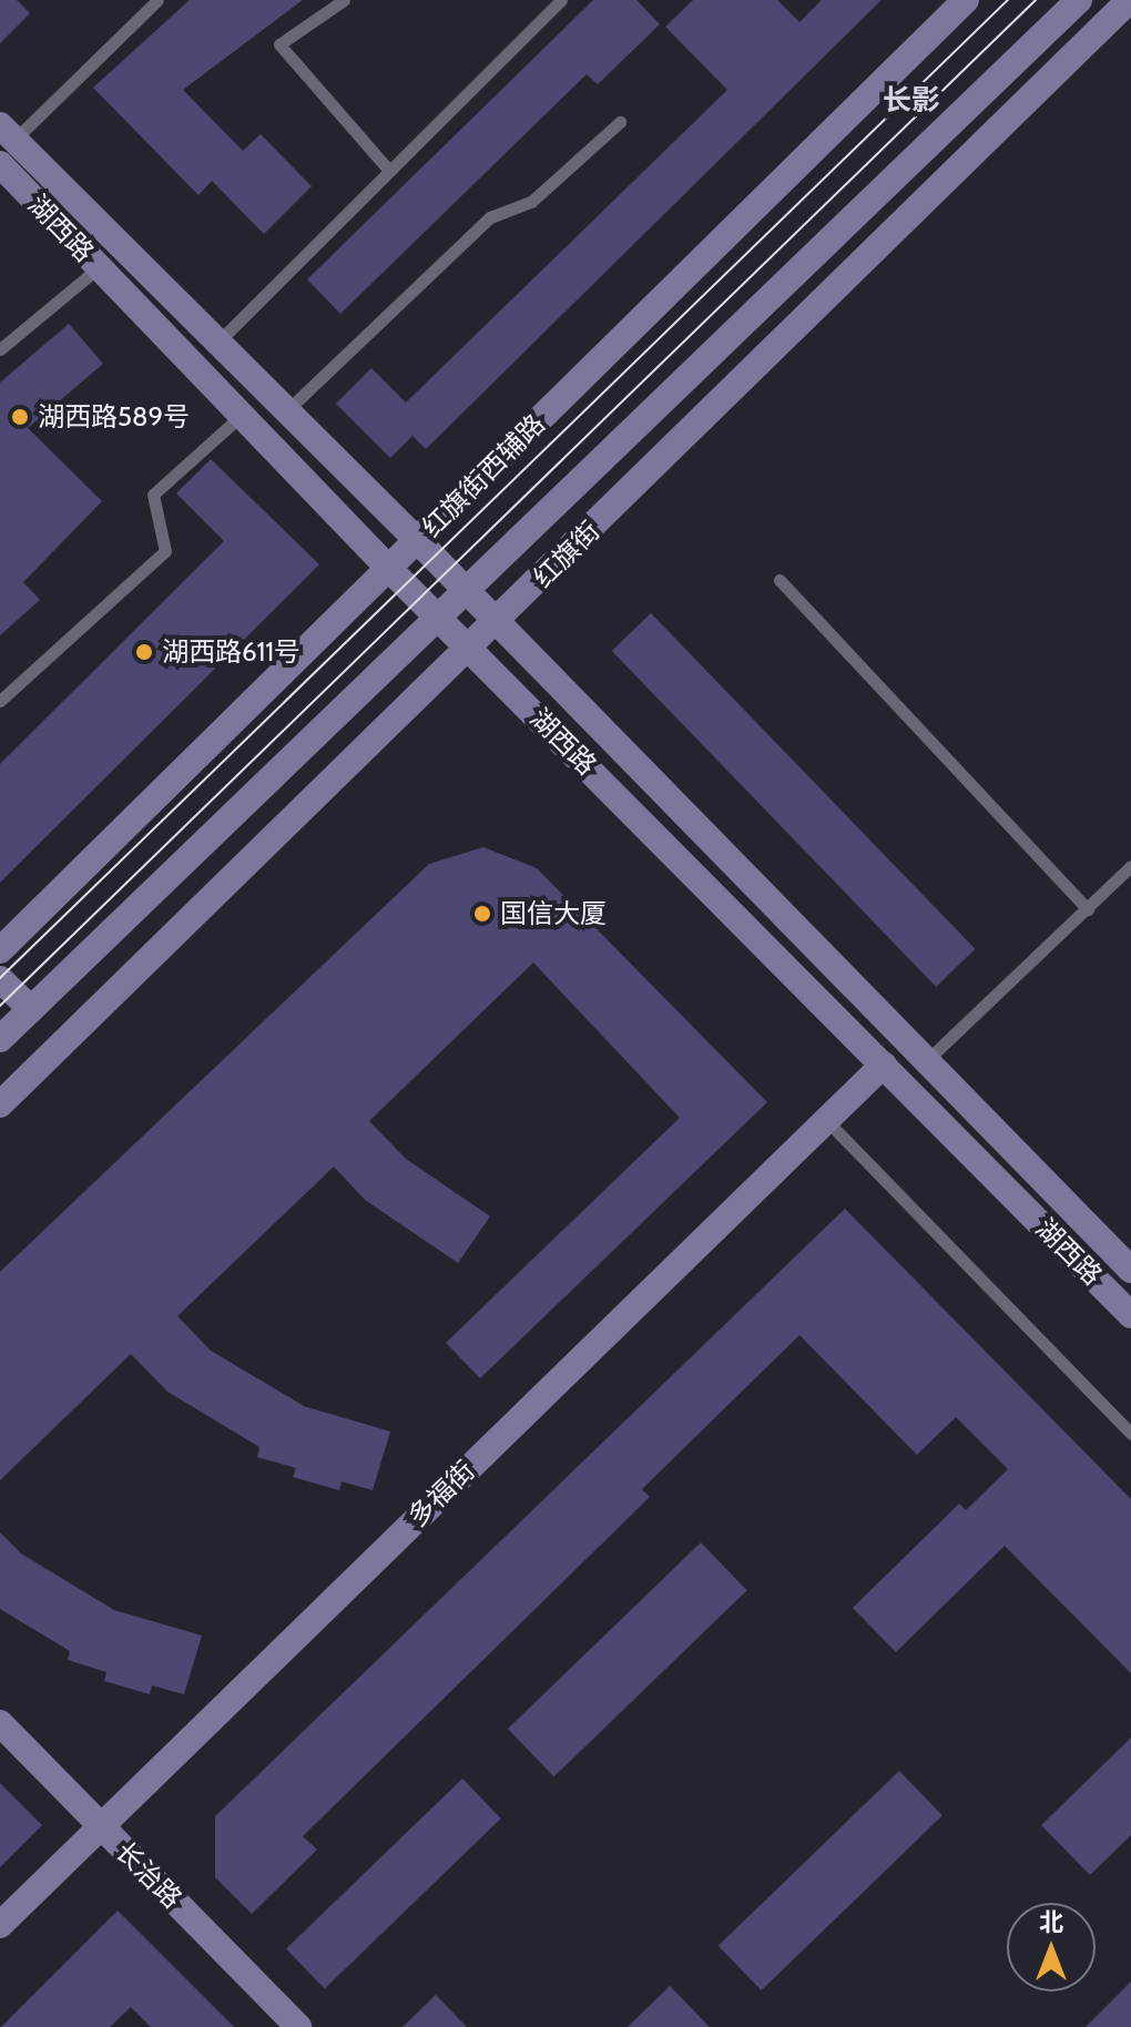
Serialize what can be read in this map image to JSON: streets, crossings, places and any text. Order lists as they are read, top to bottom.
{
  "streets": {
    "main road": [
      "湖西路",
      "红旗街西辅路",
      "红旗街",
      "多福街",
      "长治路"
    ]
  },
  "crossings": [
    ["湖西路", "红旗街西辅路"],
    ["湖西路", "红旗街"],
    ["湖西路", "多福街"],
    ["多福街", "长治路"]
  ],
  "districts": ["长影"],
  "places": ["湖西路589号", "湖西路611号", "国信大厦"],
  "north": "top"
}
